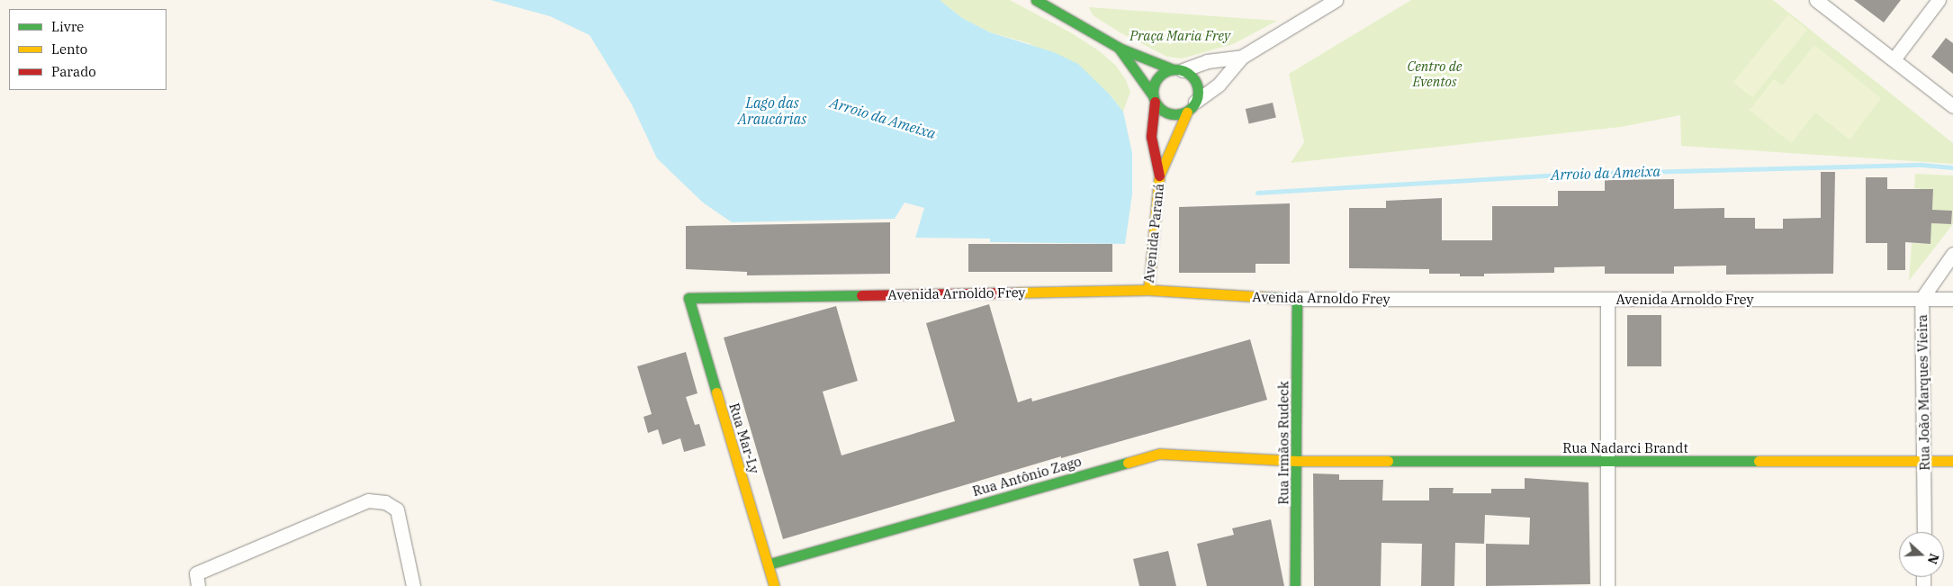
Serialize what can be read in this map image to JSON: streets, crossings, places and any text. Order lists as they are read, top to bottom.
{
  "streets": {
    "street": [
      "Avenida Paraná",
      "Avenida Arnoldo Frey",
      "Rua João Marques Vieira",
      "Rua Mar-Ly",
      "Rua Irmãos Rudeck",
      "Rua Nadarci Brandt",
      "Rua Antônio Zago"
    ]
  },
  "crossings": [
    ["Avenida Paraná", "Avenida Arnoldo Frey"],
    ["Avenida Arnoldo Frey", "Rua João Marques Vieira"],
    ["Avenida Arnoldo Frey", "Rua Mar-Ly"],
    ["Avenida Arnoldo Frey", "Rua Irmãos Rudeck"],
    ["Rua João Marques Vieira", "Rua Nadarci Brandt"],
    ["Rua Mar-Ly", "Rua Antônio Zago"],
    ["Rua Irmãos Rudeck", "Rua Nadarci Brandt"],
    ["Rua Irmãos Rudeck", "Rua Antônio Zago"],
    ["Rua Nadarci Brandt", "Rua Antônio Zago"]
  ],
  "water": ["Lago das Araucárias", "Arroio da Ameixa"],
  "parks": ["Praça Maria Frey", "Centro de Eventos"],
  "legend": ["Livre", "Lento", "Parado"],
  "north": "right"
}
